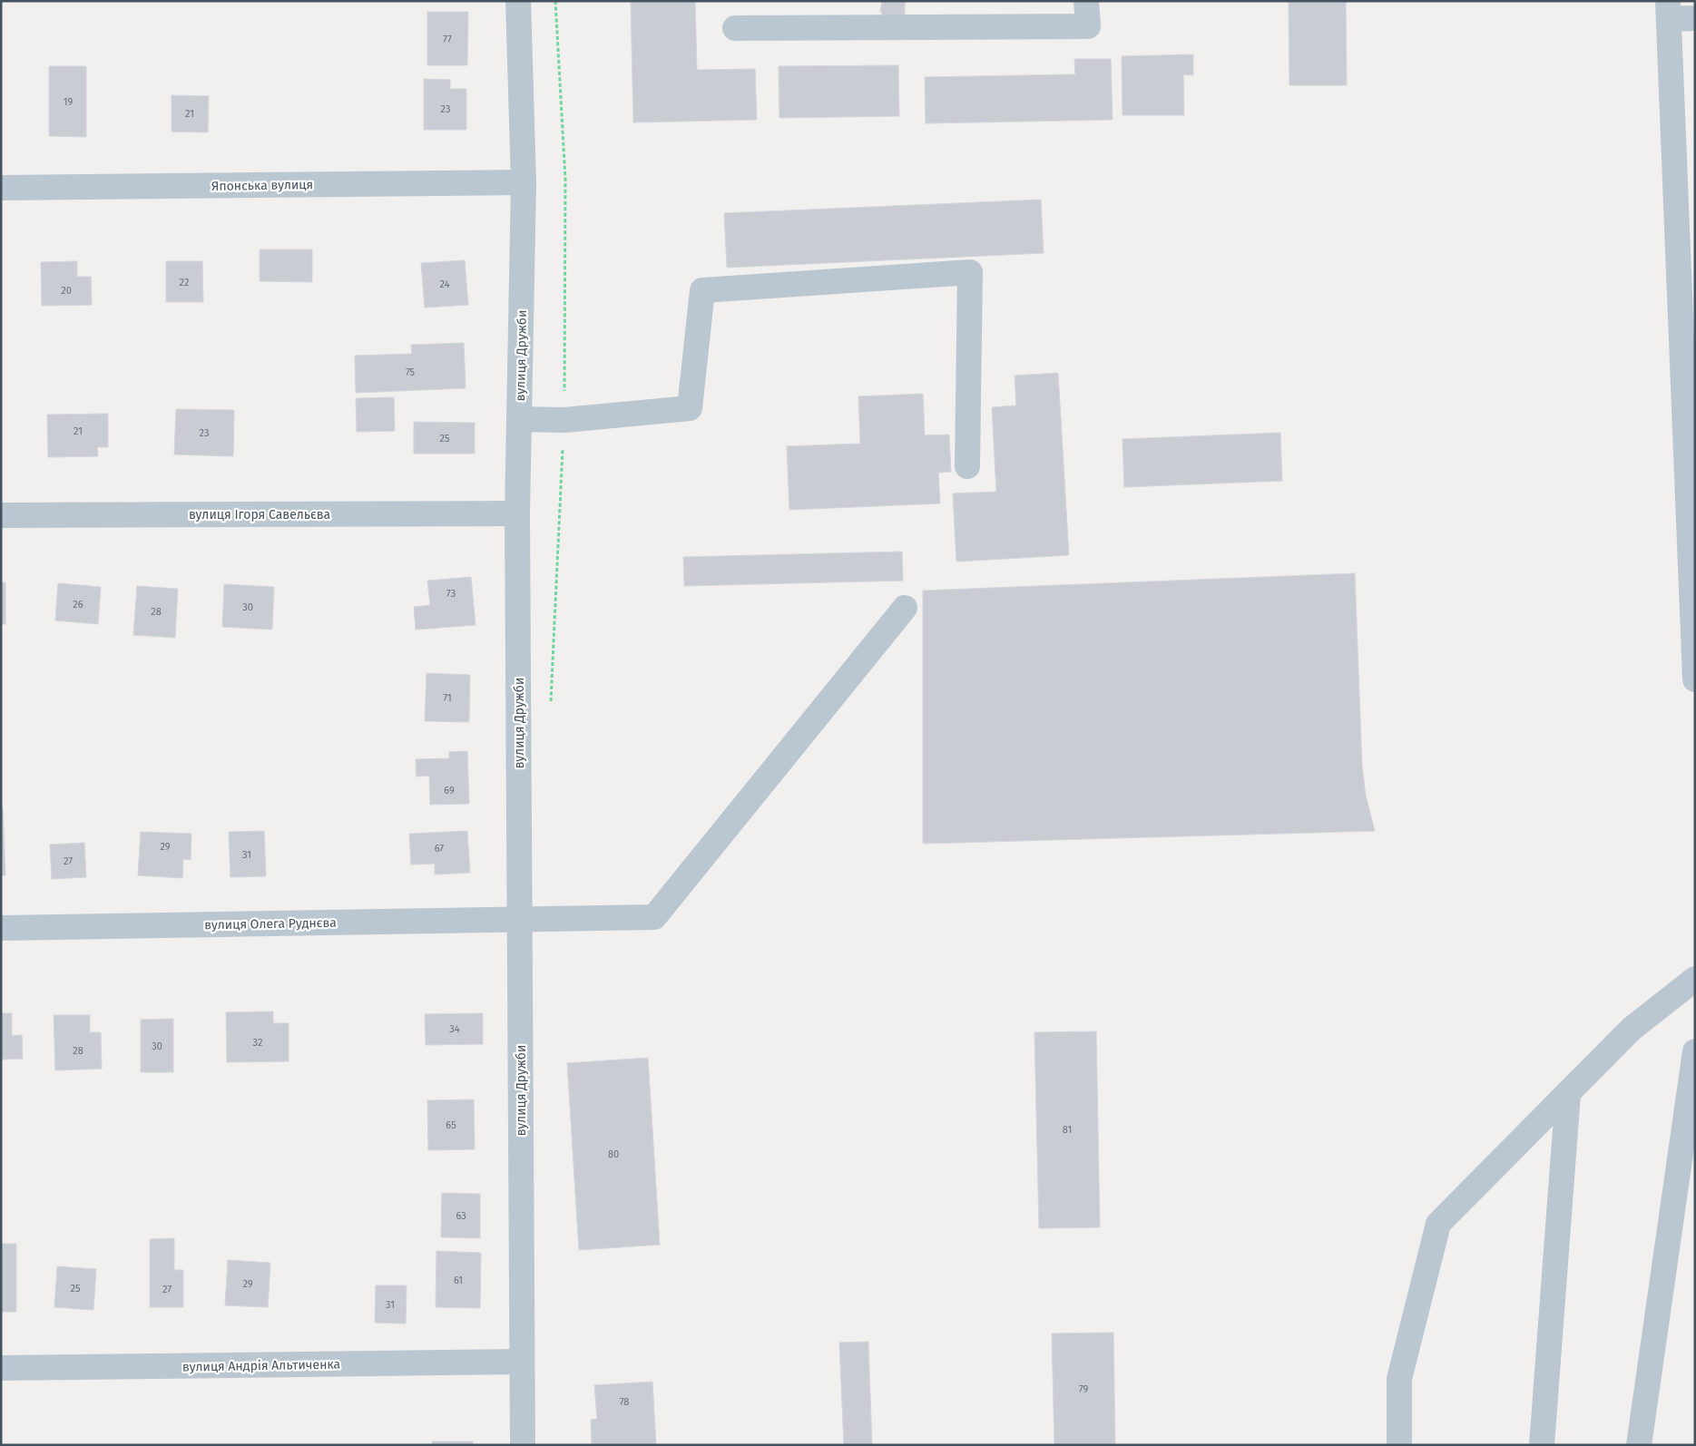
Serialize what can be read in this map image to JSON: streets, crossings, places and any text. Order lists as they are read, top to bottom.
{
  "streets": {
    "street": [
      "Японська вулиця",
      "вулиця Дружби",
      "вулиця Ігоря Савельєва",
      "вулиця Олега Руднєва",
      "вулиця Андрія Альтиченка"
    ]
  },
  "crossings": [
    ["Японська вулиця", "вулиця Дружби"],
    ["вулиця Дружби", "вулиця Ігоря Савельєва"],
    ["вулиця Дружби", "вулиця Олега Руднєва"],
    ["вулиця Дружби", "вулиця Андрія Альтиченка"]
  ],
  "house_numbers": [
    "77",
    "19",
    "23",
    "21",
    "22",
    "24",
    "20",
    "75",
    "21",
    "23",
    "25",
    "73",
    "26",
    "30",
    "28",
    "71",
    "69",
    "29",
    "67",
    "31",
    "27",
    "34",
    "32",
    "30",
    "28",
    "65",
    "81",
    "80",
    "63",
    "61",
    "29",
    "25",
    "27",
    "31",
    "79",
    "78"
  ]
}
